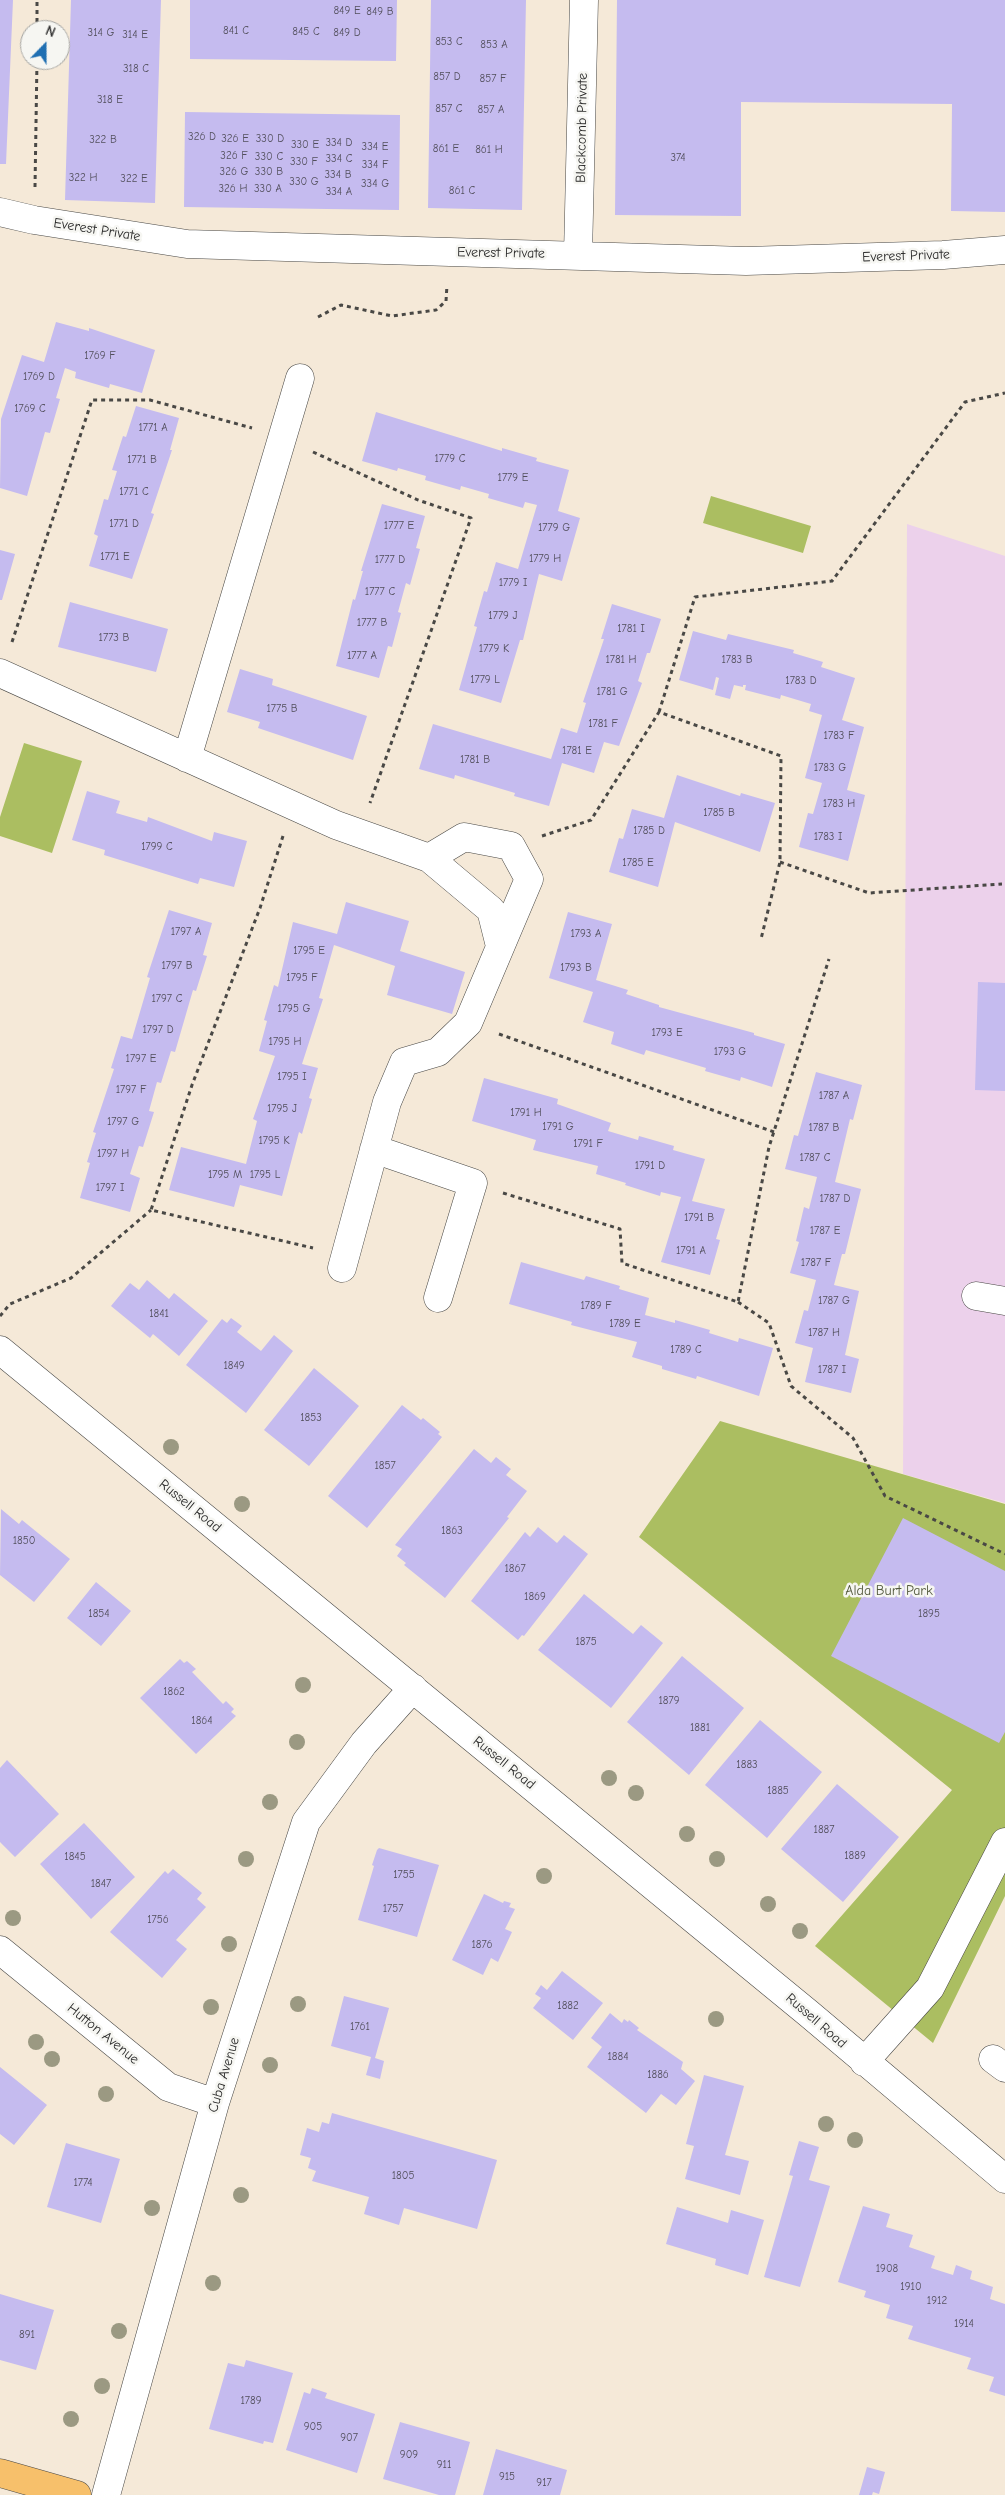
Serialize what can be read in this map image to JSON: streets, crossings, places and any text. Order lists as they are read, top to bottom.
{
  "streets": {
    "street": [
      "Blackcomb Private",
      "Everest Private",
      "Russell Road",
      "Hutton Avenue",
      "Cuba Avenue"
    ]
  },
  "crossings": [
    ["Blackcomb Private", "Everest Private"],
    ["Russell Road", "Cuba Avenue"],
    ["Hutton Avenue", "Cuba Avenue"]
  ],
  "parks": ["Alda Burt Park"],
  "house_numbers": [
    "849 E",
    "849 B",
    "841 C",
    "845 C",
    "314 G",
    "849 D",
    "314 E",
    "853 C",
    "853 A",
    "318 C",
    "857 D",
    "857 F",
    "318 E",
    "857 C",
    "857 A",
    "326 D",
    "326 E",
    "330 D",
    "322 B",
    "334 D",
    "330 E",
    "334 E",
    "861 E",
    "861 H",
    "326 F",
    "330 C",
    "374",
    "334 C",
    "330 F",
    "334 F",
    "326 G",
    "330 B",
    "334 B",
    "322 H",
    "322 E",
    "330 G",
    "334 G",
    "326 H",
    "330 A",
    "861 C",
    "334 A",
    "1769 F",
    "1769 D",
    "1769 C",
    "1771 A",
    "1779 C",
    "1771 B",
    "1779 E",
    "1771 C",
    "1771 D",
    "1777 E",
    "1779 G",
    "1771 E",
    "1779 H",
    "1777 D",
    "1779 I",
    "1777 C",
    "1779 J",
    "1777 B",
    "1781 I",
    "1773 B",
    "1779 K",
    "1777 A",
    "1781 H",
    "1783 B",
    "1779 L",
    "1783 D",
    "1781 G",
    "1775 B",
    "1781 F",
    "1783 F",
    "1781 E",
    "1781 B",
    "1783 G",
    "1783 H",
    "1785 B",
    "1785 D",
    "1783 I",
    "1799 C",
    "1785 E",
    "1797 A",
    "1793 A",
    "1795 E",
    "1797 B",
    "1793 B",
    "1795 F",
    "1797 C",
    "1795 G",
    "1797 D",
    "1793 E",
    "1795 H",
    "1793 G",
    "1797 E",
    "1795 I",
    "1797 F",
    "1787 A",
    "1795 J",
    "1791 H",
    "1797 G",
    "1791 G",
    "1787 B",
    "1795 K",
    "1791 F",
    "1797 H",
    "1787 C",
    "1791 D",
    "1795 M",
    "1795 L",
    "1797 I",
    "1787 D",
    "1791 B",
    "1787 E",
    "1791 A",
    "1787 F",
    "1787 G",
    "1789 F",
    "1841",
    "1789 E",
    "1787 H",
    "1789 C",
    "1849",
    "1787 I",
    "1853",
    "1857",
    "1863",
    "1850",
    "1867",
    "1869",
    "1854",
    "1895",
    "1875",
    "1862",
    "1879",
    "1864",
    "1881",
    "1883",
    "1885",
    "1887",
    "1889",
    "1845",
    "1755",
    "1847",
    "1757",
    "1756",
    "1876",
    "1882",
    "1761",
    "1884",
    "1886",
    "1805",
    "1774",
    "1908",
    "1910",
    "1912",
    "1914",
    "891",
    "1789",
    "905",
    "907",
    "909",
    "911",
    "915",
    "917"
  ],
  "north": "top"
}
